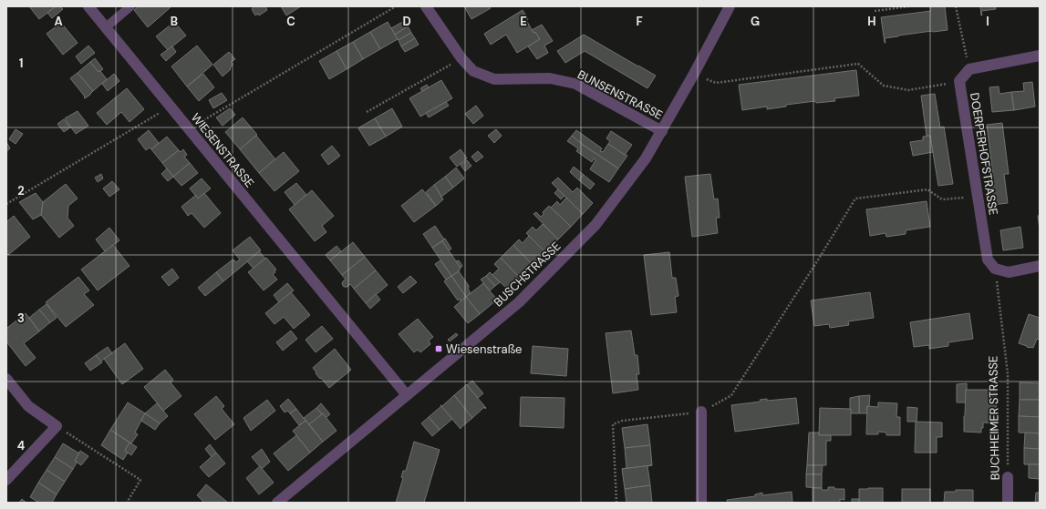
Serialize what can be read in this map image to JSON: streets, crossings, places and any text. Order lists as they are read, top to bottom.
{
  "streets": {
    "street": [
      "BUNSENSTRASSE",
      "WIESENSTRASSE",
      "DOERPERHOFSTRASSE",
      "BUSCHSTRASSE",
      "BUCHHEIMER STRASSE"
    ]
  },
  "crossings": [
    ["BUNSENSTRASSE", "BUSCHSTRASSE"],
    ["WIESENSTRASSE", "BUSCHSTRASSE"],
    ["DOERPERHOFSTRASSE", "BUCHHEIMER STRASSE"]
  ],
  "places": {
    "transit": ["Wiesenstraße"]
  },
  "grid": {
    "columns": [
      "A",
      "B",
      "C",
      "D",
      "E",
      "F",
      "G",
      "H",
      "I"
    ],
    "rows": [
      "1",
      "2",
      "3",
      "4"
    ]
  }
}
